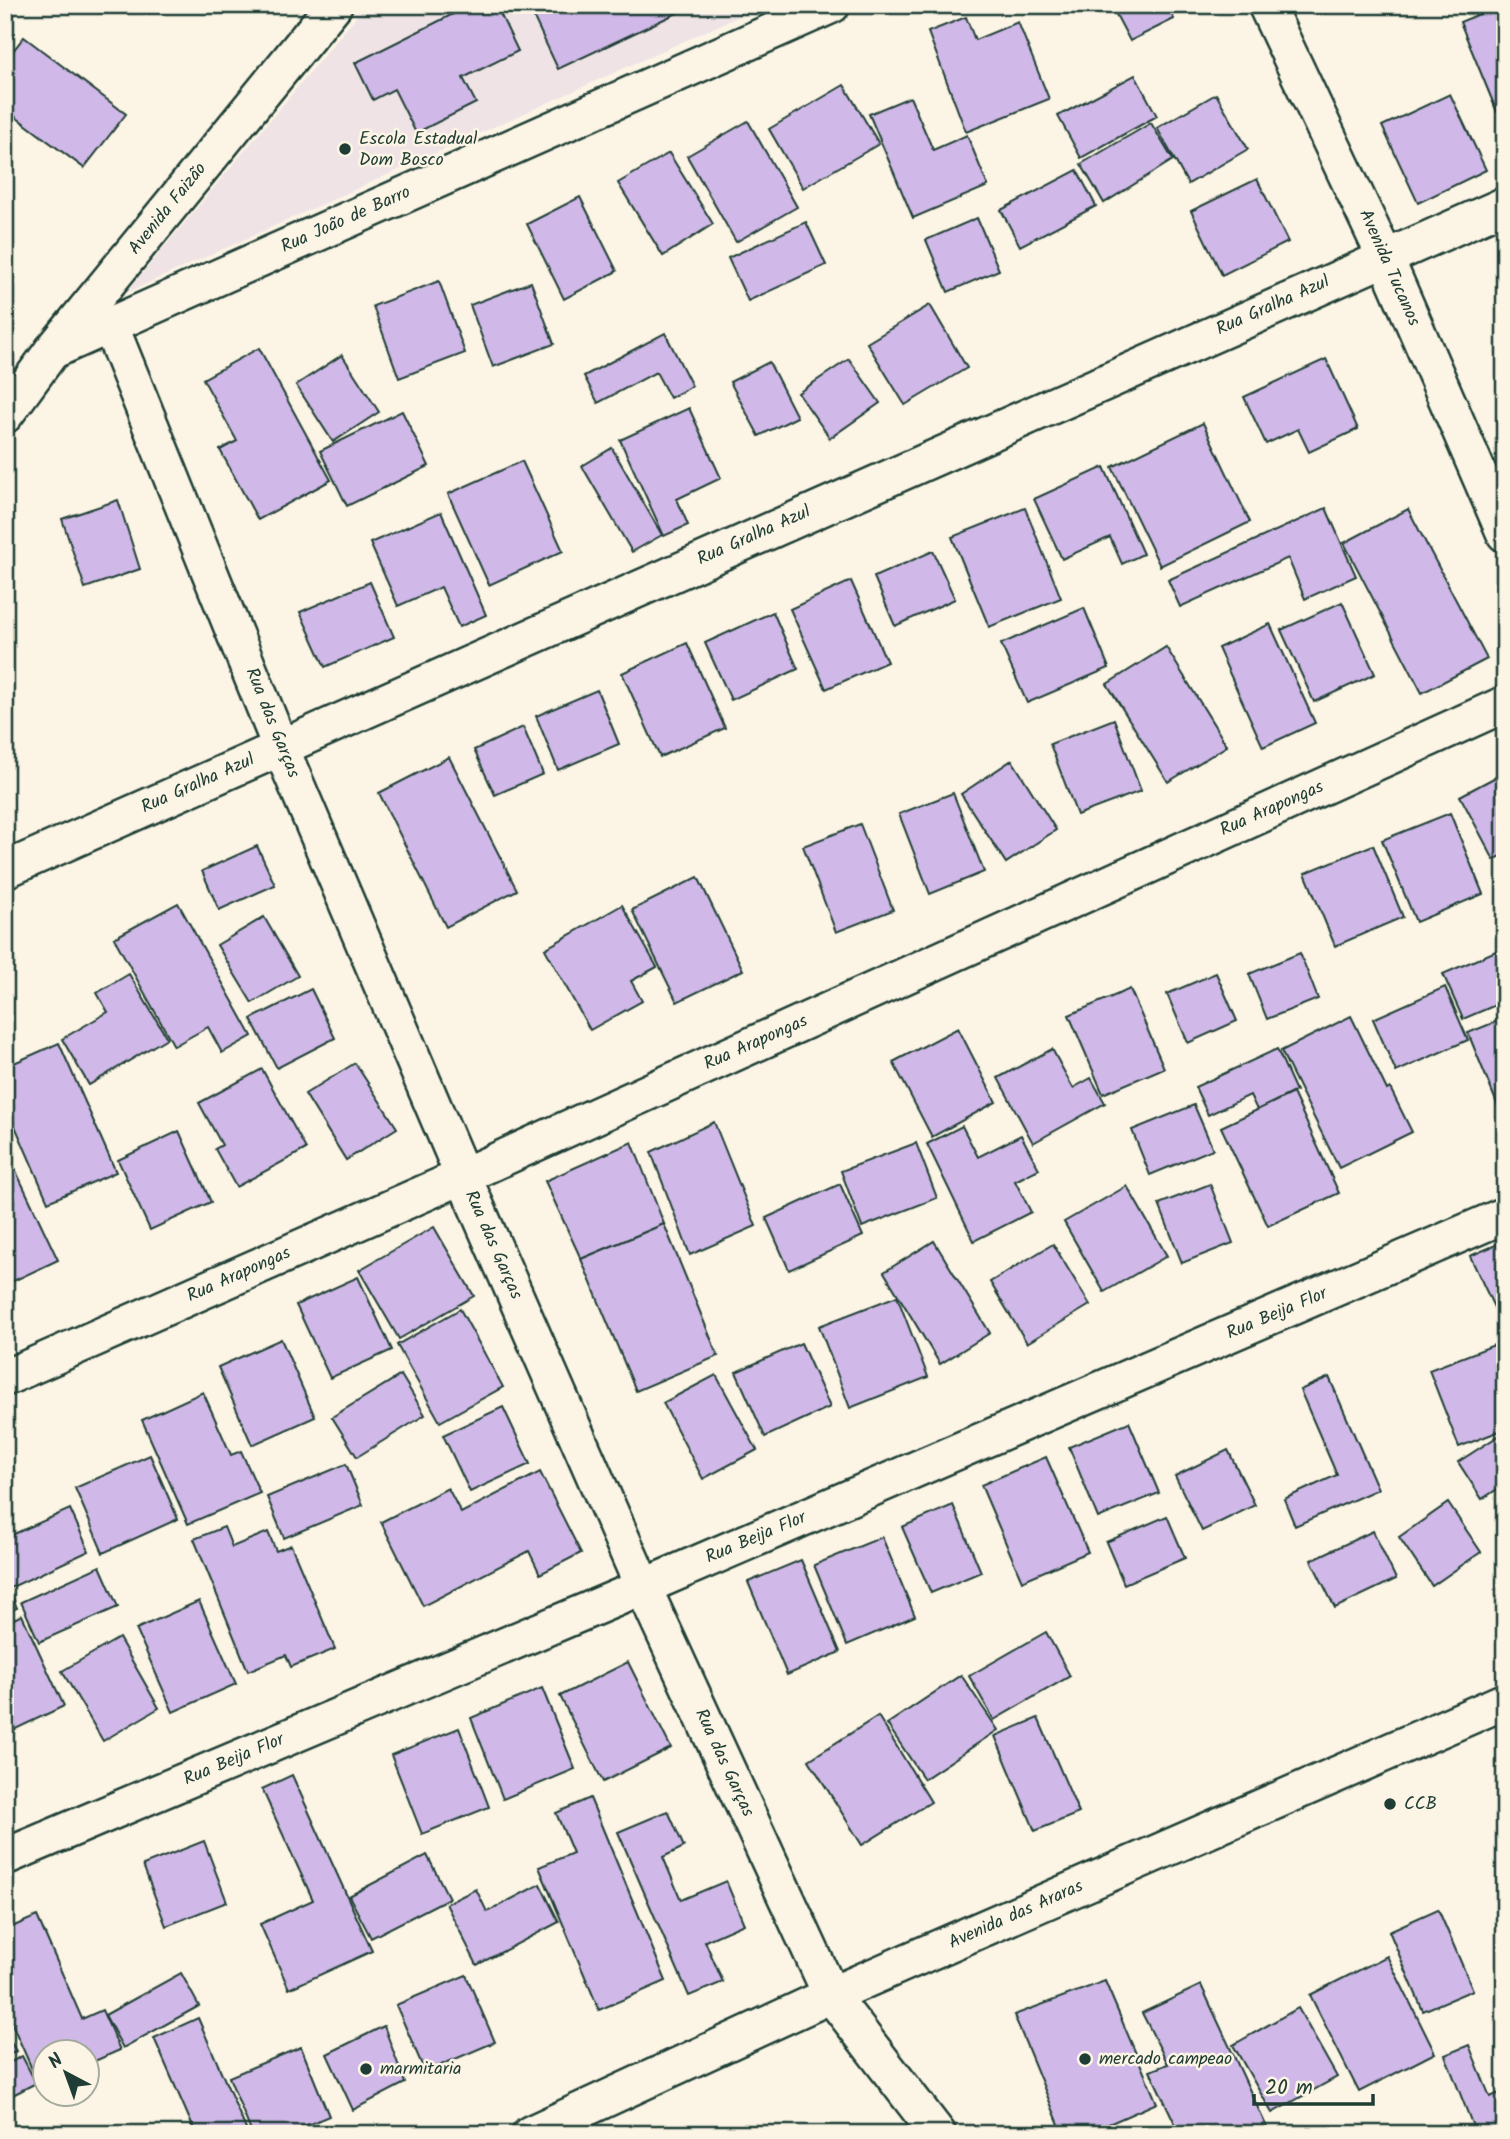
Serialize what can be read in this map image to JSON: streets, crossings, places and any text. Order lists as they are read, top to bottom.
{
  "streets": {
    "street": [
      "Avenida Faizão",
      "Rua João de Barro",
      "Avenida Tucanos",
      "Rua Gralha Azul",
      "Rua das Garças",
      "Rua Arapongas",
      "Rua Beija Flor",
      "Avenida das Araras"
    ]
  },
  "crossings": [
    ["Avenida Faizão", "Rua João de Barro"],
    ["Rua João de Barro", "Rua das Garças"],
    ["Avenida Tucanos", "Rua Gralha Azul"],
    ["Rua Gralha Azul", "Rua das Garças"],
    ["Rua das Garças", "Rua Arapongas"],
    ["Rua das Garças", "Rua Beija Flor"],
    ["Rua das Garças", "Avenida das Araras"]
  ],
  "places": [
    "Escola Estadual Dom Bosco",
    "CCB",
    "mercado campeao",
    "marmitaria"
  ],
  "scale_bar": "20 m",
  "north": "top left"
}
